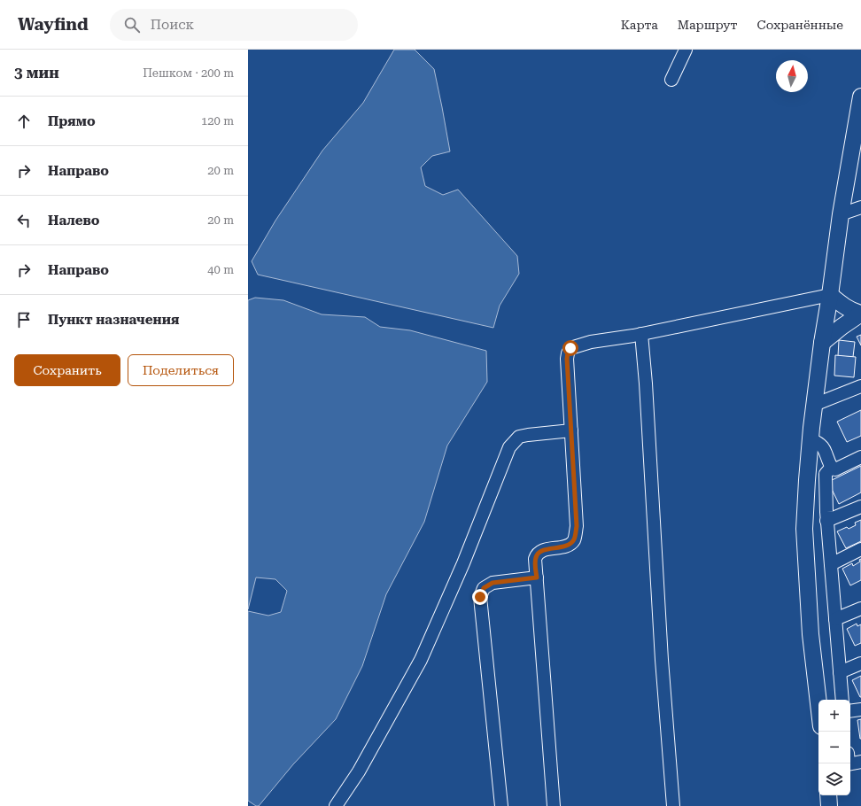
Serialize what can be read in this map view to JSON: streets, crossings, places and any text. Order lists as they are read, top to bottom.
{
  "north": "top",
  "page": {
    "header": "Wayfind",
    "search": "Поиск",
    "nav": ["Карта", "Маршрут", "Сохранённые"],
    "heading": ["3 мин", "Пешком · 200 m"],
    "list": [
      ["Прямо", "120 m"],
      ["Направо", "20 m"],
      ["Налево", "20 m"],
      ["Направо", "40 m"],
      "Пункт назначения"
    ],
    "buttons": ["Сохранить", "Поделиться"],
    "map_buttons": ["+", "−"]
  }
}
